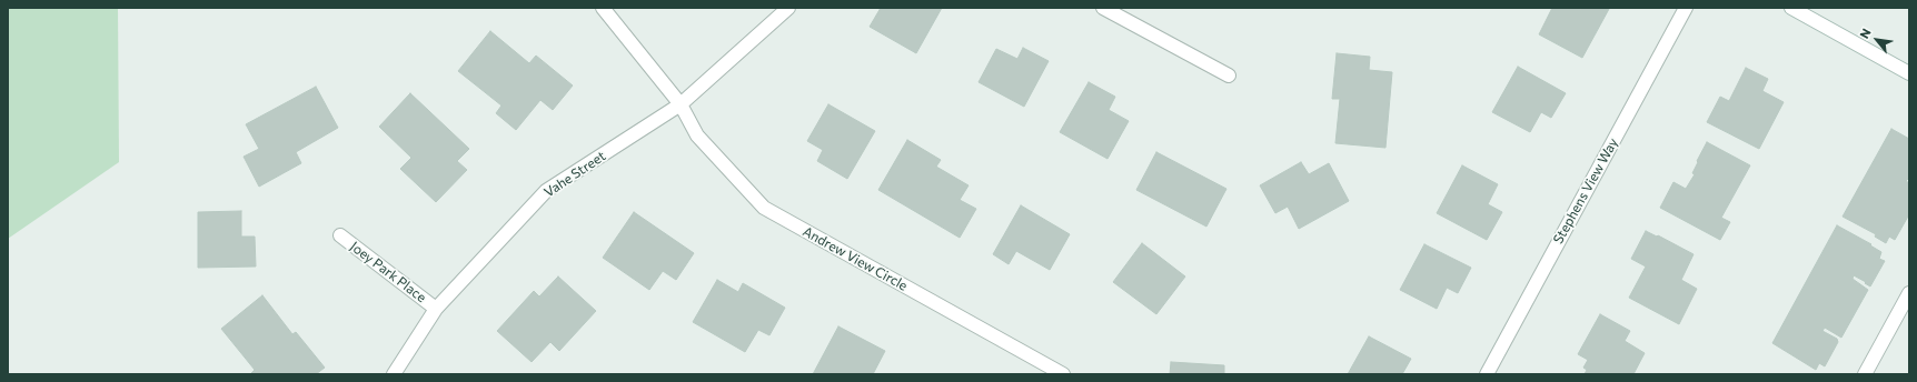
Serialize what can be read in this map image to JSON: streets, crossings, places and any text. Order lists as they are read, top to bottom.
{
  "streets": {
    "street": [
      "Vahe Street",
      "Stephens View Way",
      "Andrew View Circle",
      "Joey Park Place"
    ]
  },
  "crossings": [
    ["Vahe Street", "Andrew View Circle"],
    ["Vahe Street", "Joey Park Place"]
  ],
  "north": "top left"
}
